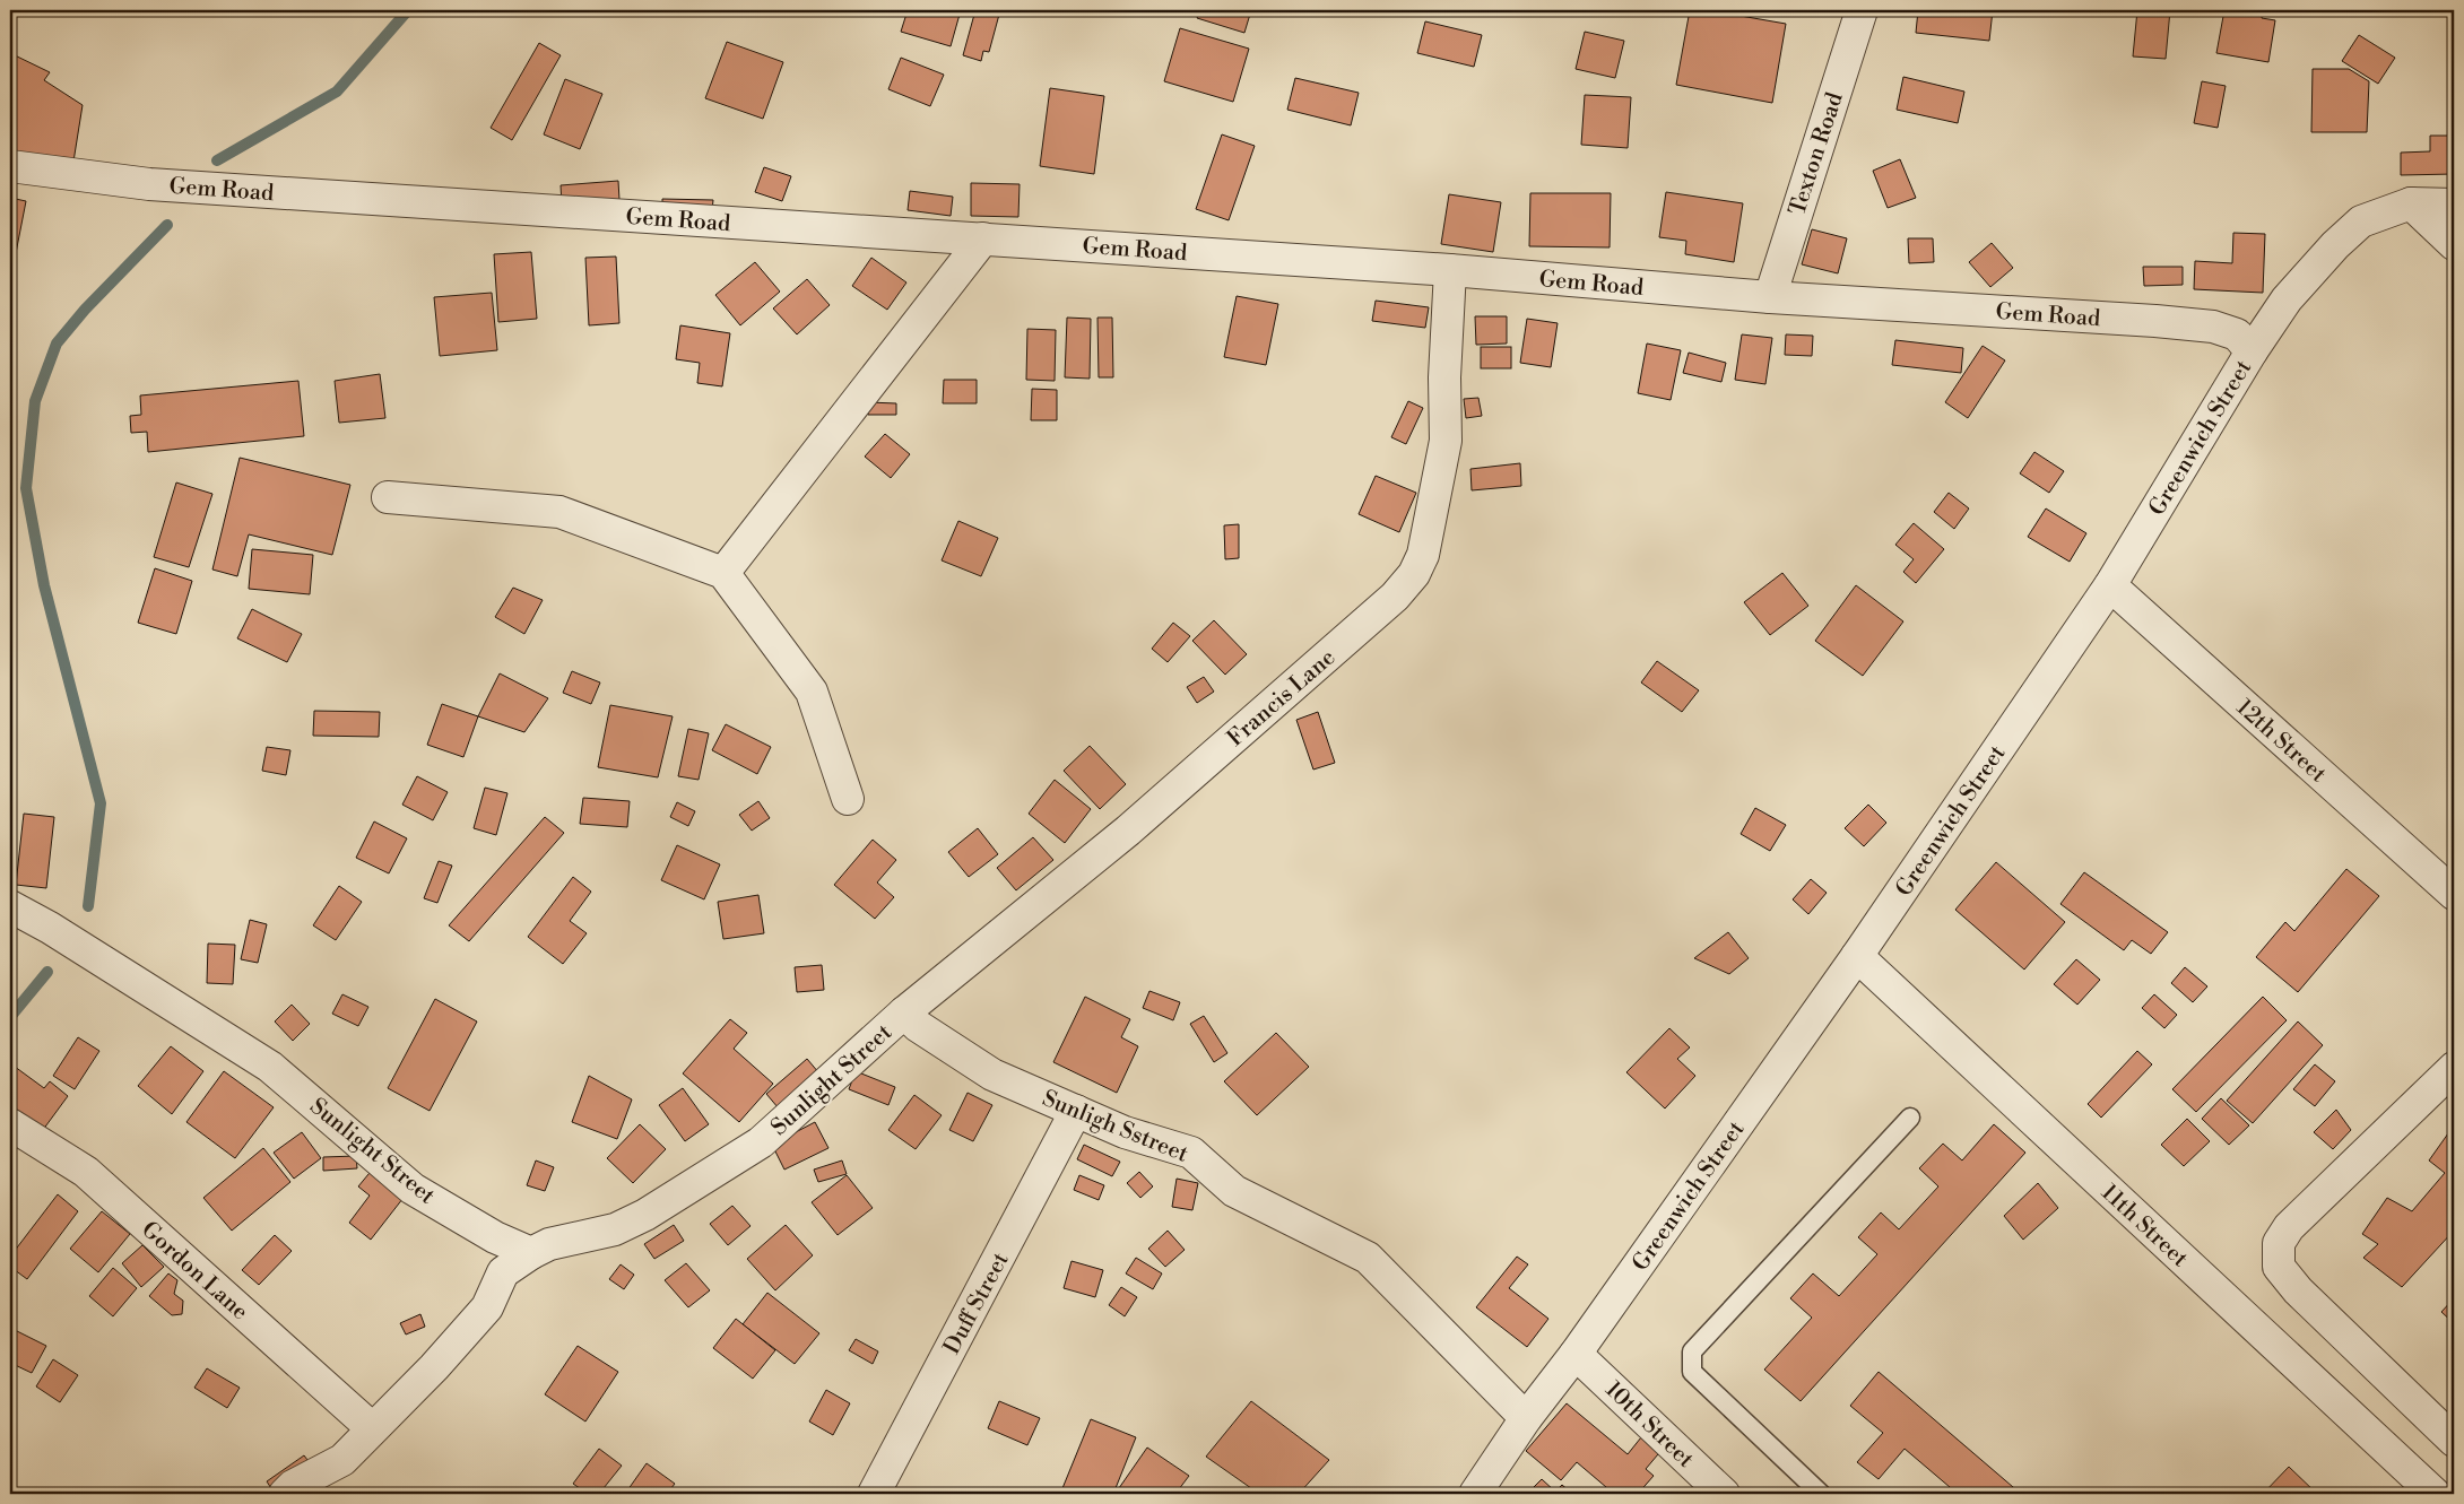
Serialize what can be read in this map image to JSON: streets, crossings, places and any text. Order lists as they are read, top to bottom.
{
  "streets": {
    "street": [
      "Texton Road",
      "Gem Road",
      "Greenwich Street",
      "Francis Lane",
      "12th Street",
      "Sunlight Street",
      "Sunligh Sstreet",
      "11th Street",
      "Gordon Lane",
      "Duff Street",
      "10th Street"
    ]
  },
  "crossings": [
    ["Texton Road", "Gem Road"],
    ["Gem Road", "Greenwich Street"],
    ["Gem Road", "Francis Lane"],
    ["Greenwich Street", "12th Street"],
    ["Greenwich Street", "Sunligh Sstreet"],
    ["Greenwich Street", "11th Street"],
    ["Greenwich Street", "10th Street"],
    ["Francis Lane", "Sunlight Street"],
    ["Francis Lane", "Sunligh Sstreet"],
    ["Sunlight Street", "Sunligh Sstreet"],
    ["Sunligh Sstreet", "Duff Street"]
  ]
}
